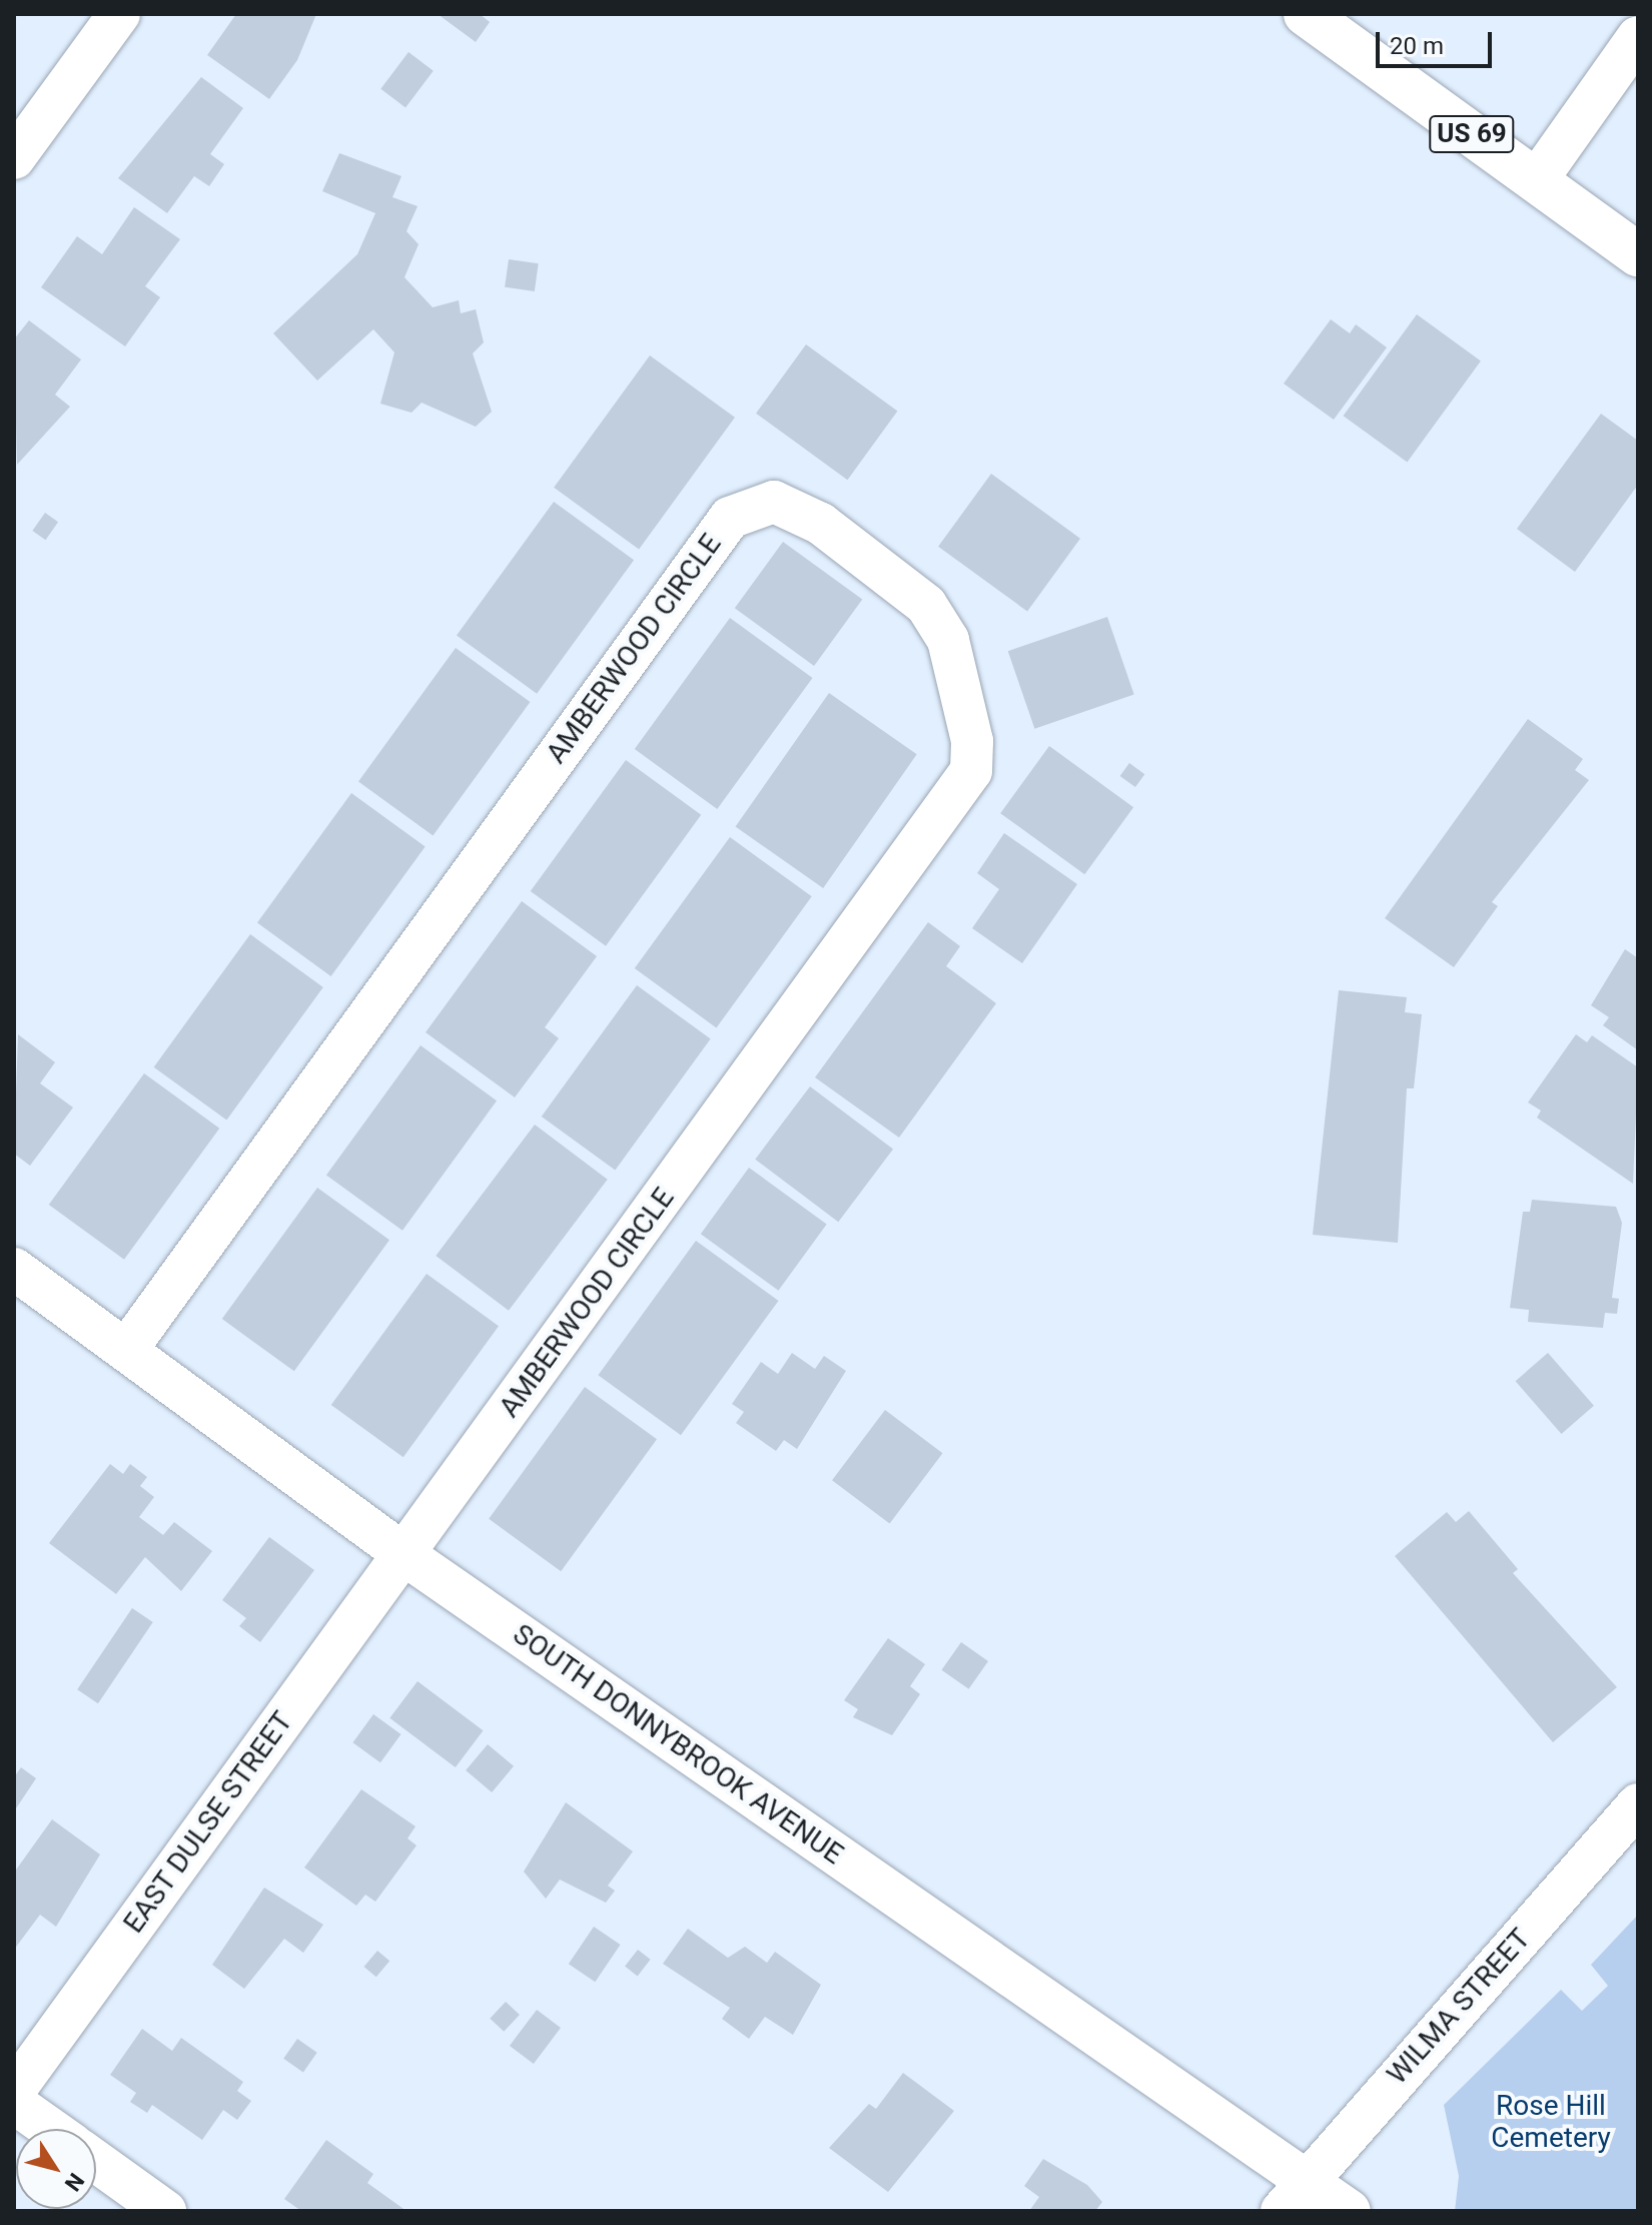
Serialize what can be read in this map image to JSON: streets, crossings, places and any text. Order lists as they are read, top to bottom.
{
  "streets": {
    "main road": ["US 69"],
    "street": [
      "AMBERWOOD CIRCLE",
      "SOUTH DONNYBROOK AVENUE",
      "EAST DULSE STREET",
      "WILMA STREET"
    ]
  },
  "crossings": [
    ["AMBERWOOD CIRCLE", "SOUTH DONNYBROOK AVENUE"],
    ["AMBERWOOD CIRCLE", "EAST DULSE STREET"],
    ["SOUTH DONNYBROOK AVENUE", "EAST DULSE STREET"],
    ["SOUTH DONNYBROOK AVENUE", "WILMA STREET"]
  ],
  "parks": ["Rose Hill Cemetery"],
  "scale_bar": "20 m",
  "north": "bottom right"
}
